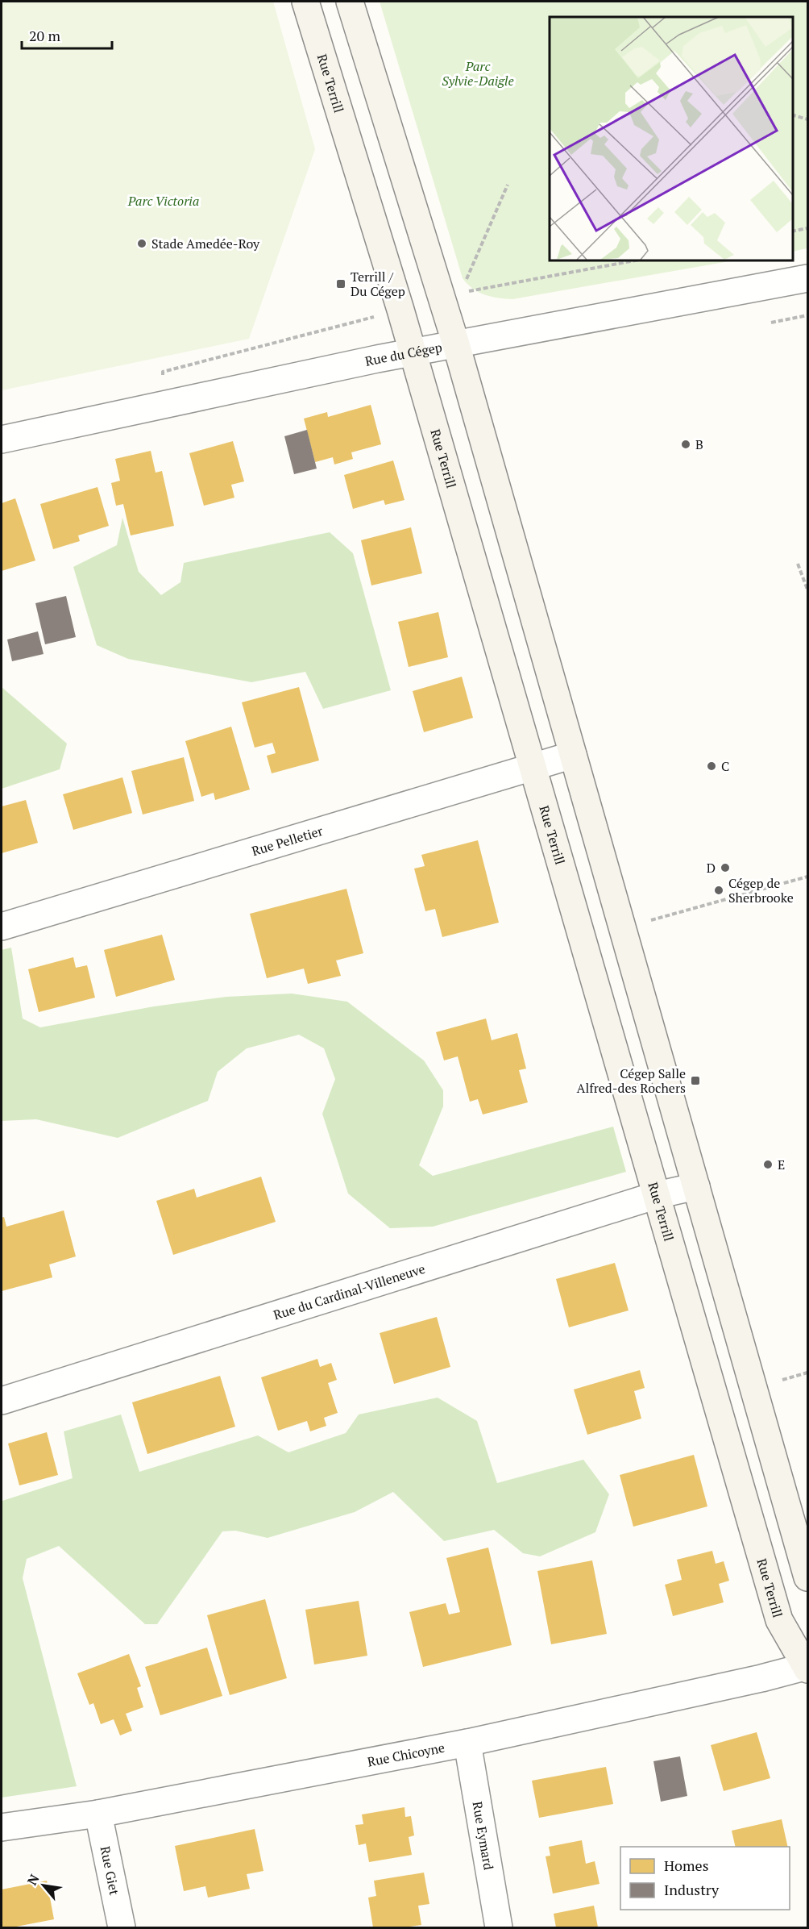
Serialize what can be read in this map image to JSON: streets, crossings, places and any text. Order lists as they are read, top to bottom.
{
  "streets": {
    "street": [
      "Rue Terrill",
      "Rue du Cégep",
      "Rue Pelletier",
      "Rue du Cardinal-Villeneuve",
      "Rue Chicoyne",
      "Rue Eymard",
      "Rue Giet"
    ]
  },
  "crossings": [
    ["Rue Terrill", "Rue du Cégep"],
    ["Rue Terrill", "Rue Pelletier"],
    ["Rue Terrill", "Rue du Cardinal-Villeneuve"],
    ["Rue Terrill", "Rue Chicoyne"],
    ["Rue Chicoyne", "Rue Eymard"],
    ["Rue Chicoyne", "Rue Giet"]
  ],
  "parks": ["Parc Sylvie-Daigle", "Parc Victoria"],
  "places": {
    "other": [
      "Stade Amedée-Roy",
      "B",
      "C",
      "D",
      "Cégep de Sherbrooke",
      "E"
    ],
    "transit": ["Terrill / Du Cégep", "Cégep Salle Alfred-des Rochers"]
  },
  "legend": ["Homes", "Industry"],
  "scale_bar": "20 m",
  "north": "top left"
}
